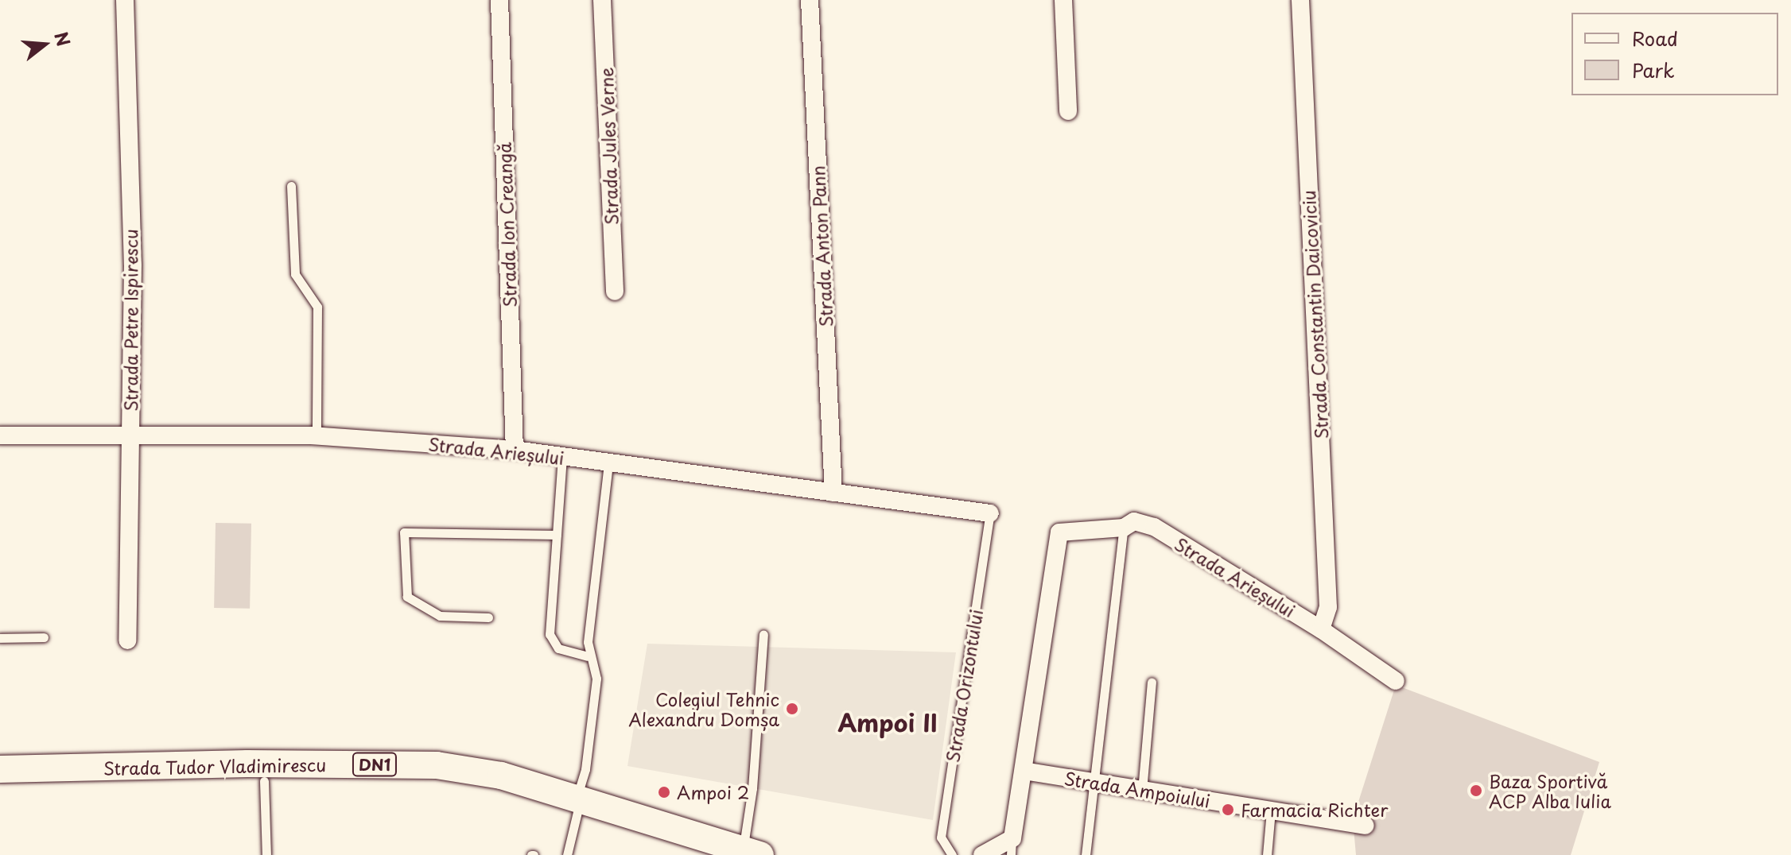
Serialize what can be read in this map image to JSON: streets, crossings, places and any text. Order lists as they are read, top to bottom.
{
  "streets": {
    "main road": ["DN1", "Strada Tudor Vladimirescu"],
    "street": [
      "Strada Jules Verne",
      "Strada Ion Creangă",
      "Strada Anton Pann",
      "Strada Constantin Daicoviciu",
      "Strada Petre Ispirescu",
      "Strada Arieșului",
      "Strada Ampoiului"
    ],
    "lane": ["Strada Orizontului"]
  },
  "crossings": [
    ["Strada Ion Creangă", "Strada Arieșului"],
    ["Strada Anton Pann", "Strada Arieșului"],
    ["Strada Constantin Daicoviciu", "Strada Arieșului"],
    ["Strada Petre Ispirescu", "Strada Arieșului"],
    ["Strada Arieșului", "Strada Orizontului"],
    ["Strada Arieșului", "Strada Ampoiului"]
  ],
  "districts": ["Ampoi II"],
  "places": [
    "Colegiul Tehnic Alexandru Domșa",
    "Baza Sportivă ACP Alba Iulia",
    "Ampoi 2",
    "Farmacia Richter"
  ],
  "legend": ["Road", "Park"],
  "north": "right"
}
